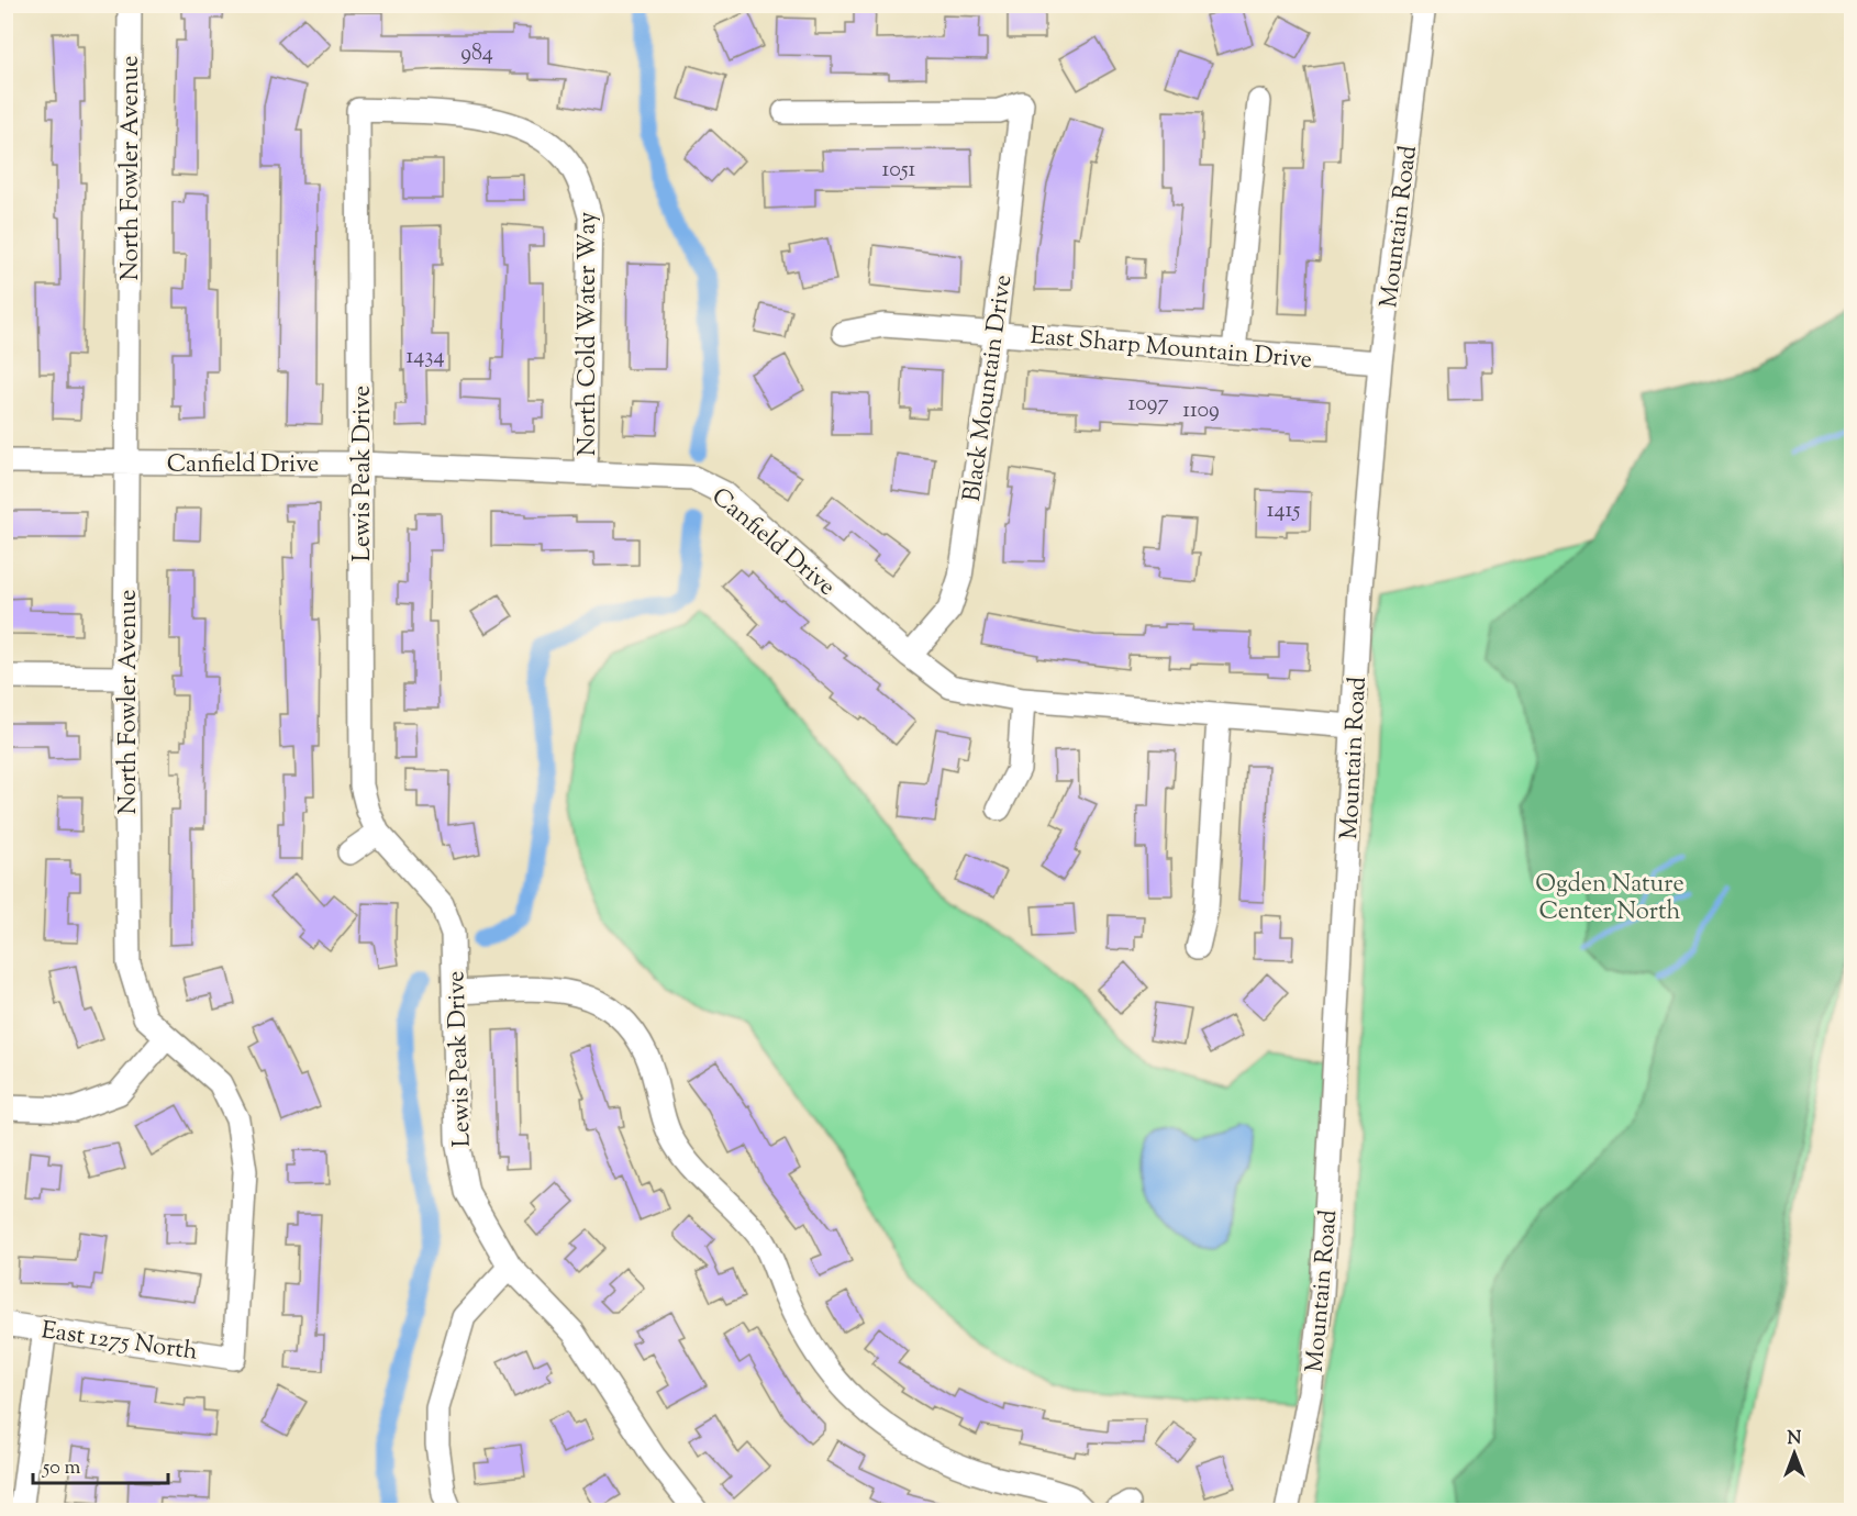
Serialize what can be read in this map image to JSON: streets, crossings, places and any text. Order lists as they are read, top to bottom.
{
  "streets": {
    "street": [
      "North Fowler Avenue",
      "Mountain Road",
      "North Cold Water Way",
      "East Sharp Mountain Drive",
      "Black Mountain Drive",
      "Canfield Drive",
      "Lewis Peak Drive",
      "East 1275 North"
    ]
  },
  "crossings": [
    ["North Fowler Avenue", "Canfield Drive"],
    ["North Fowler Avenue", "East 1275 North"],
    ["Mountain Road", "East Sharp Mountain Drive"],
    ["Mountain Road", "Canfield Drive"],
    ["North Cold Water Way", "Canfield Drive"],
    ["North Cold Water Way", "Lewis Peak Drive"],
    ["East Sharp Mountain Drive", "Black Mountain Drive"],
    ["Black Mountain Drive", "Canfield Drive"],
    ["Canfield Drive", "Lewis Peak Drive"]
  ],
  "parks": ["Ogden Nature Center North"],
  "house_numbers": [
    "984",
    "1051",
    "1434",
    "1097",
    "1109",
    "1415"
  ],
  "scale_bar": "50 m",
  "north": "top"
}
